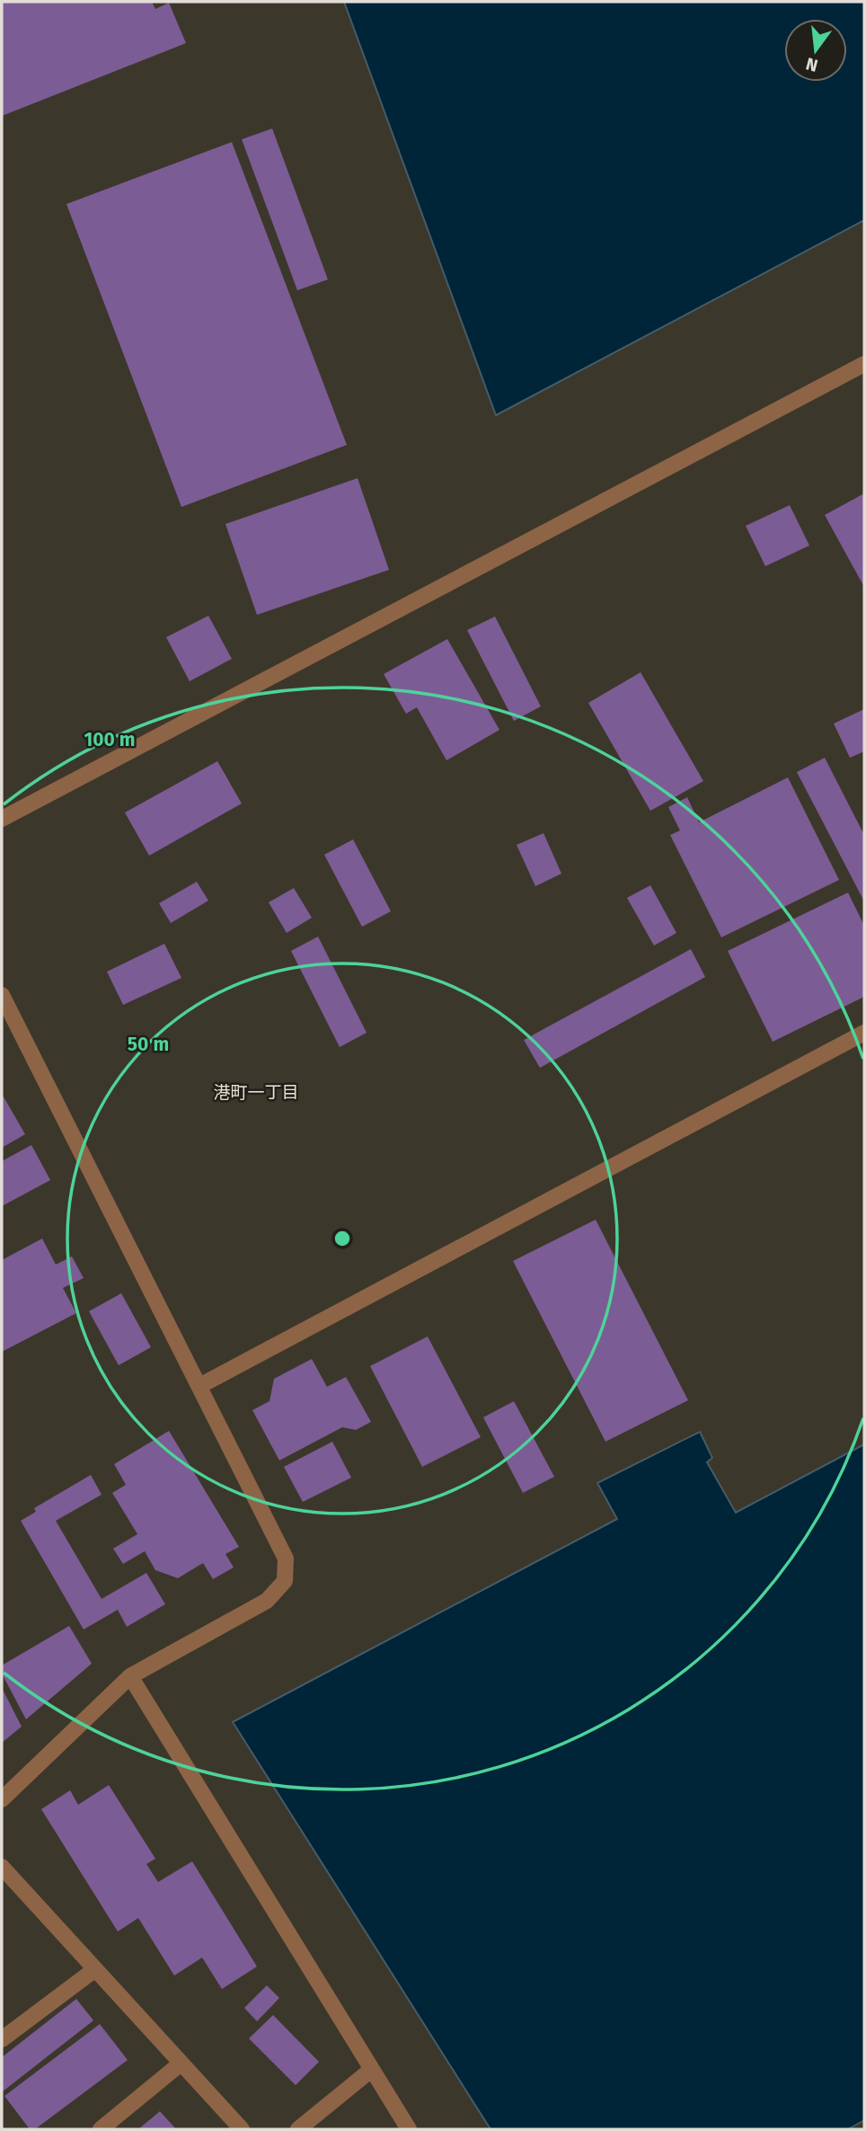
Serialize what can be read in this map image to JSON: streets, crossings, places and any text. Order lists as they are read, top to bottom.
{
  "districts": ["港町一丁目"],
  "north": "bottom",
  "rings": ["100 m", "50 m"]
}
